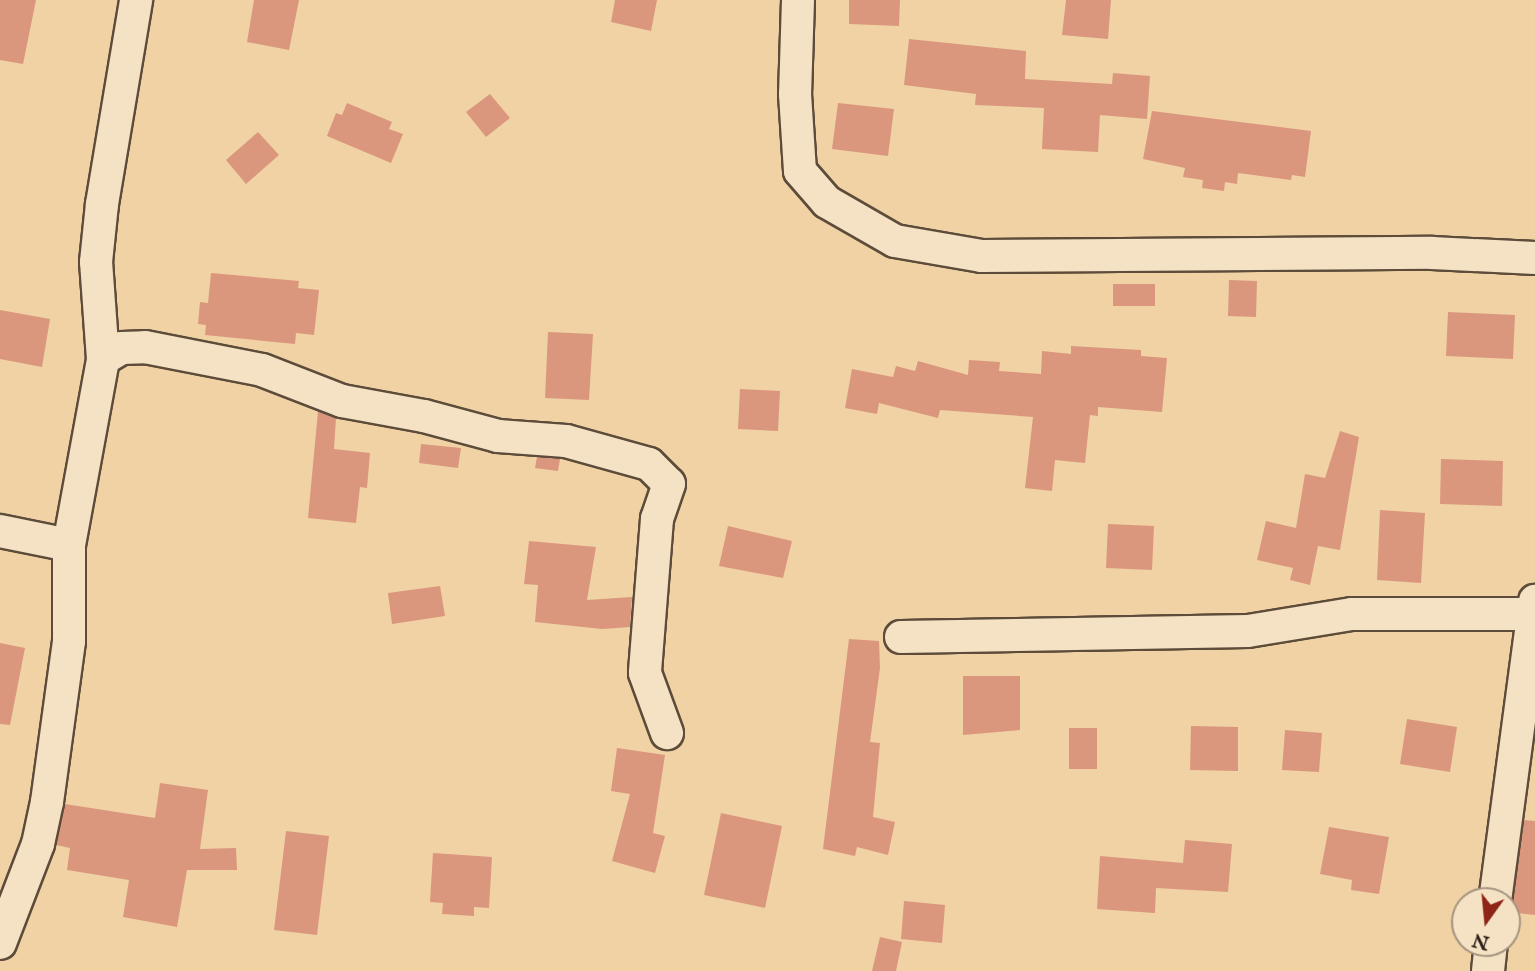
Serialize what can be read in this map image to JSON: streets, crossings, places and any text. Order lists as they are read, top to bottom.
{
  "north": "bottom"
}
